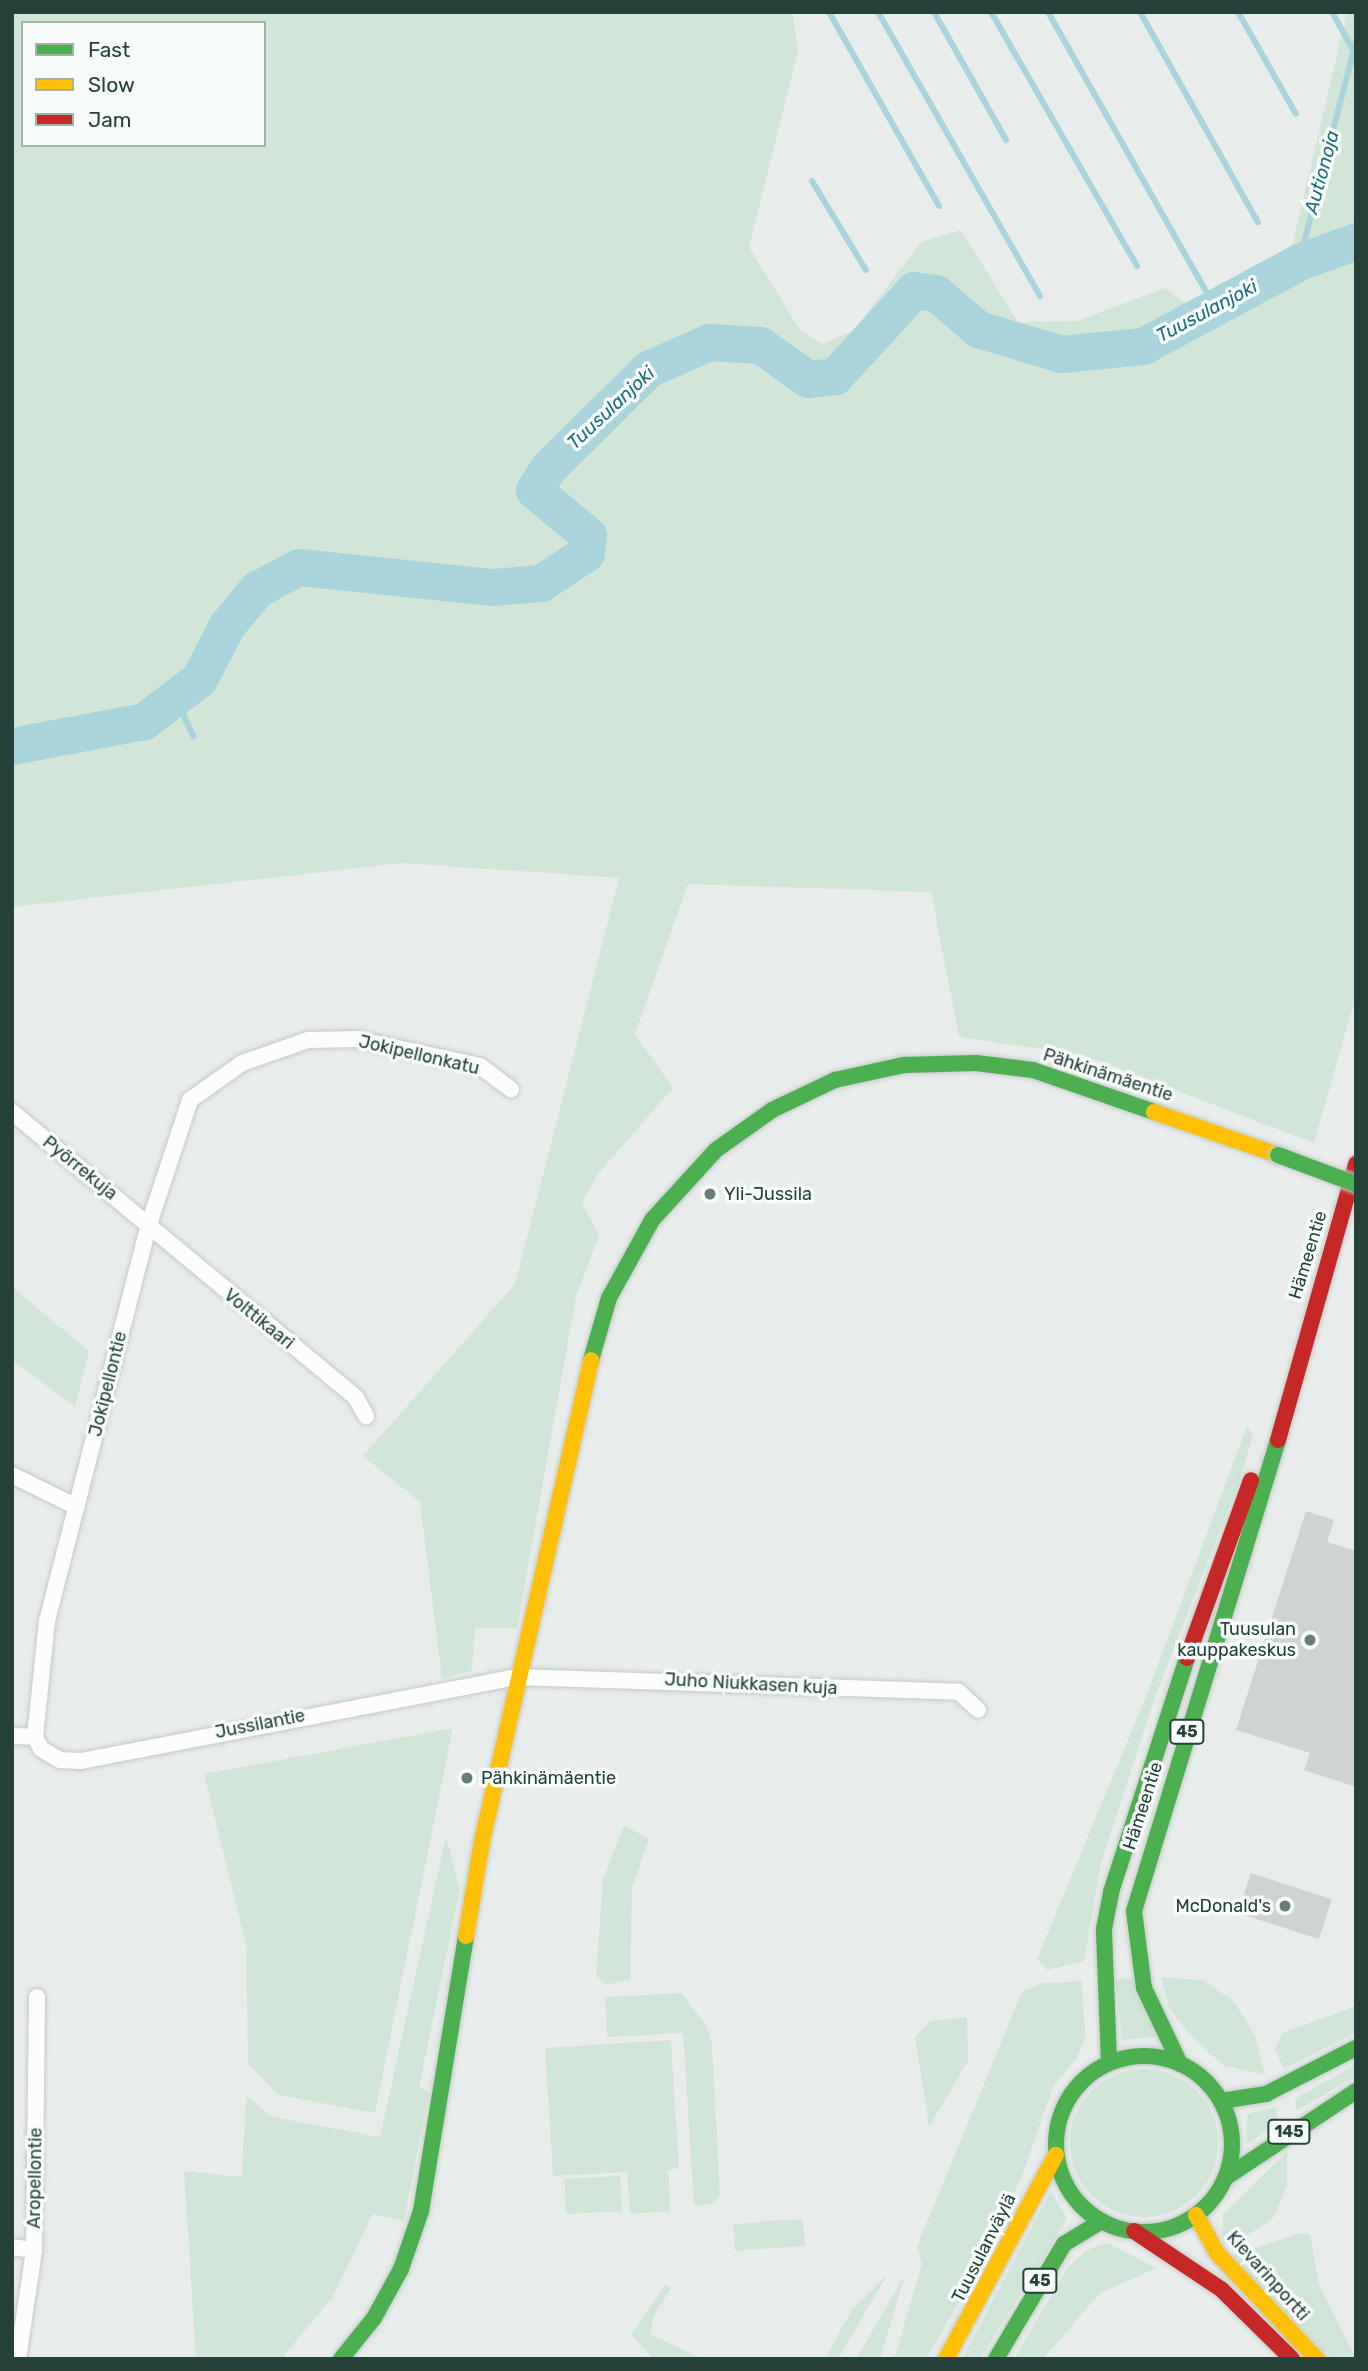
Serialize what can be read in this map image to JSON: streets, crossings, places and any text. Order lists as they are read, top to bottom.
{
  "streets": {
    "main road": [
      "Pähkinämäentie",
      "Hämeentie",
      "45",
      "145",
      "Tuusulanväylä",
      "Kievarinportti"
    ],
    "street": [
      "Jokipellonkatu",
      "Pyörrekuja",
      "Volttikaari",
      "Jokipellontie",
      "Juho Niukkasen kuja",
      "Jussilantie",
      "Aropellontie"
    ]
  },
  "crossings": [
    ["Jokipellonkatu", "Jokipellontie"],
    ["Pähkinämäentie", "Juho Niukkasen kuja"],
    ["Pähkinämäentie", "Jussilantie"],
    ["Pyörrekuja", "Volttikaari"],
    ["Pyörrekuja", "Jokipellontie"],
    ["Hämeentie", "45"],
    ["Hämeentie", "145"],
    ["Hämeentie", "Tuusulanväylä"],
    ["Hämeentie", "Kievarinportti"],
    ["Volttikaari", "Jokipellontie"],
    ["Jokipellontie", "Jussilantie"],
    ["Juho Niukkasen kuja", "Jussilantie"],
    ["45", "145"],
    ["45", "Tuusulanväylä"],
    ["45", "Kievarinportti"],
    ["145", "Tuusulanväylä"],
    ["145", "Kievarinportti"],
    ["Tuusulanväylä", "Kievarinportti"]
  ],
  "water": ["Autionoja", "Tuusulanjoki"],
  "places": [
    "Yli-Jussila",
    "Tuusulan kauppakeskus",
    "Pähkinämäentie",
    "McDonald's"
  ],
  "legend": ["Fast", "Slow", "Jam"]
}
